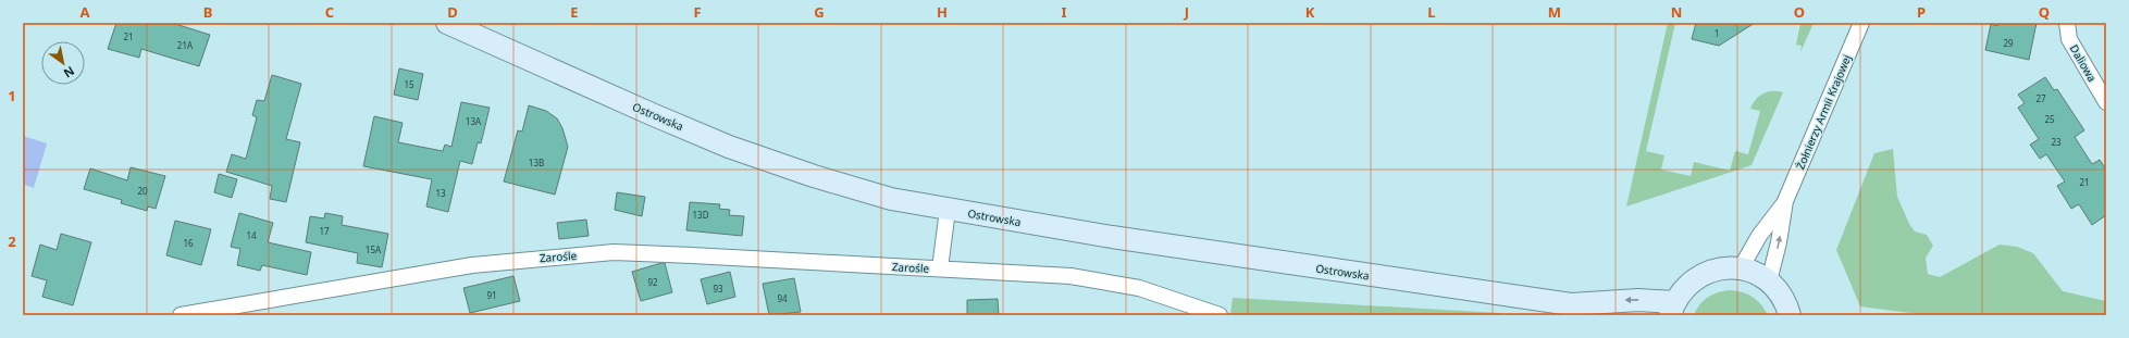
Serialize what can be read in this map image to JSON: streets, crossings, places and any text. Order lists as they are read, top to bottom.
{
  "streets": {
    "main road": ["Ostrowska"],
    "street": ["Daliowa", "Żołnierzy Armii Krajowej", "Zarośle"]
  },
  "crossings": [
    ["Ostrowska", "Zarośle"]
  ],
  "house_numbers": [
    "1",
    "21",
    "29",
    "21A",
    "15",
    "27",
    "25",
    "13A",
    "23",
    "13B",
    "21",
    "20",
    "13",
    "13D",
    "17",
    "14",
    "16",
    "15A",
    "92",
    "93",
    "91",
    "94"
  ],
  "north": "bottom right",
  "grid": {
    "columns": [
      "A",
      "B",
      "C",
      "D",
      "E",
      "F",
      "G",
      "H",
      "I",
      "J",
      "K",
      "L",
      "M",
      "N",
      "O",
      "P",
      "Q"
    ],
    "rows": ["1", "2"]
  }
}
